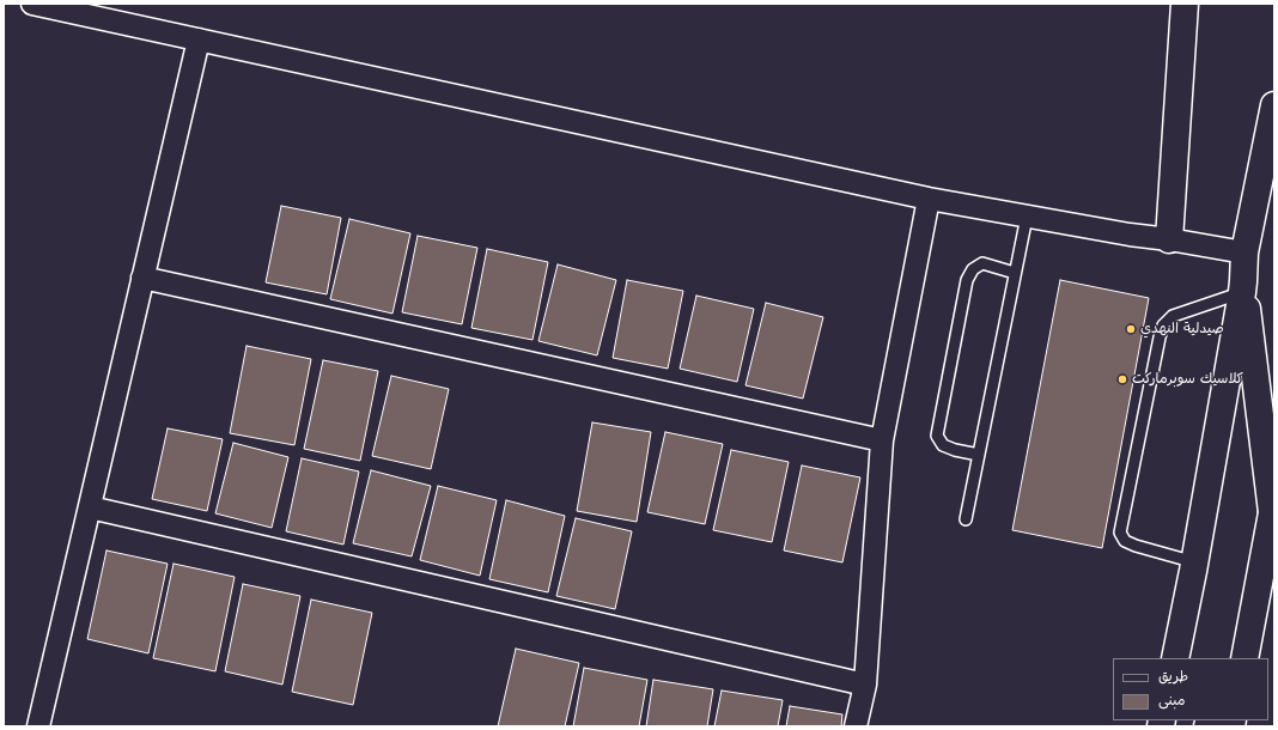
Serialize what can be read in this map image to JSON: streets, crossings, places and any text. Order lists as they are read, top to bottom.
{
  "places": ["صيدلية النهدي", "كلاسيك سوبرماركت"],
  "legend": ["طريق", "مبنى"]
}
